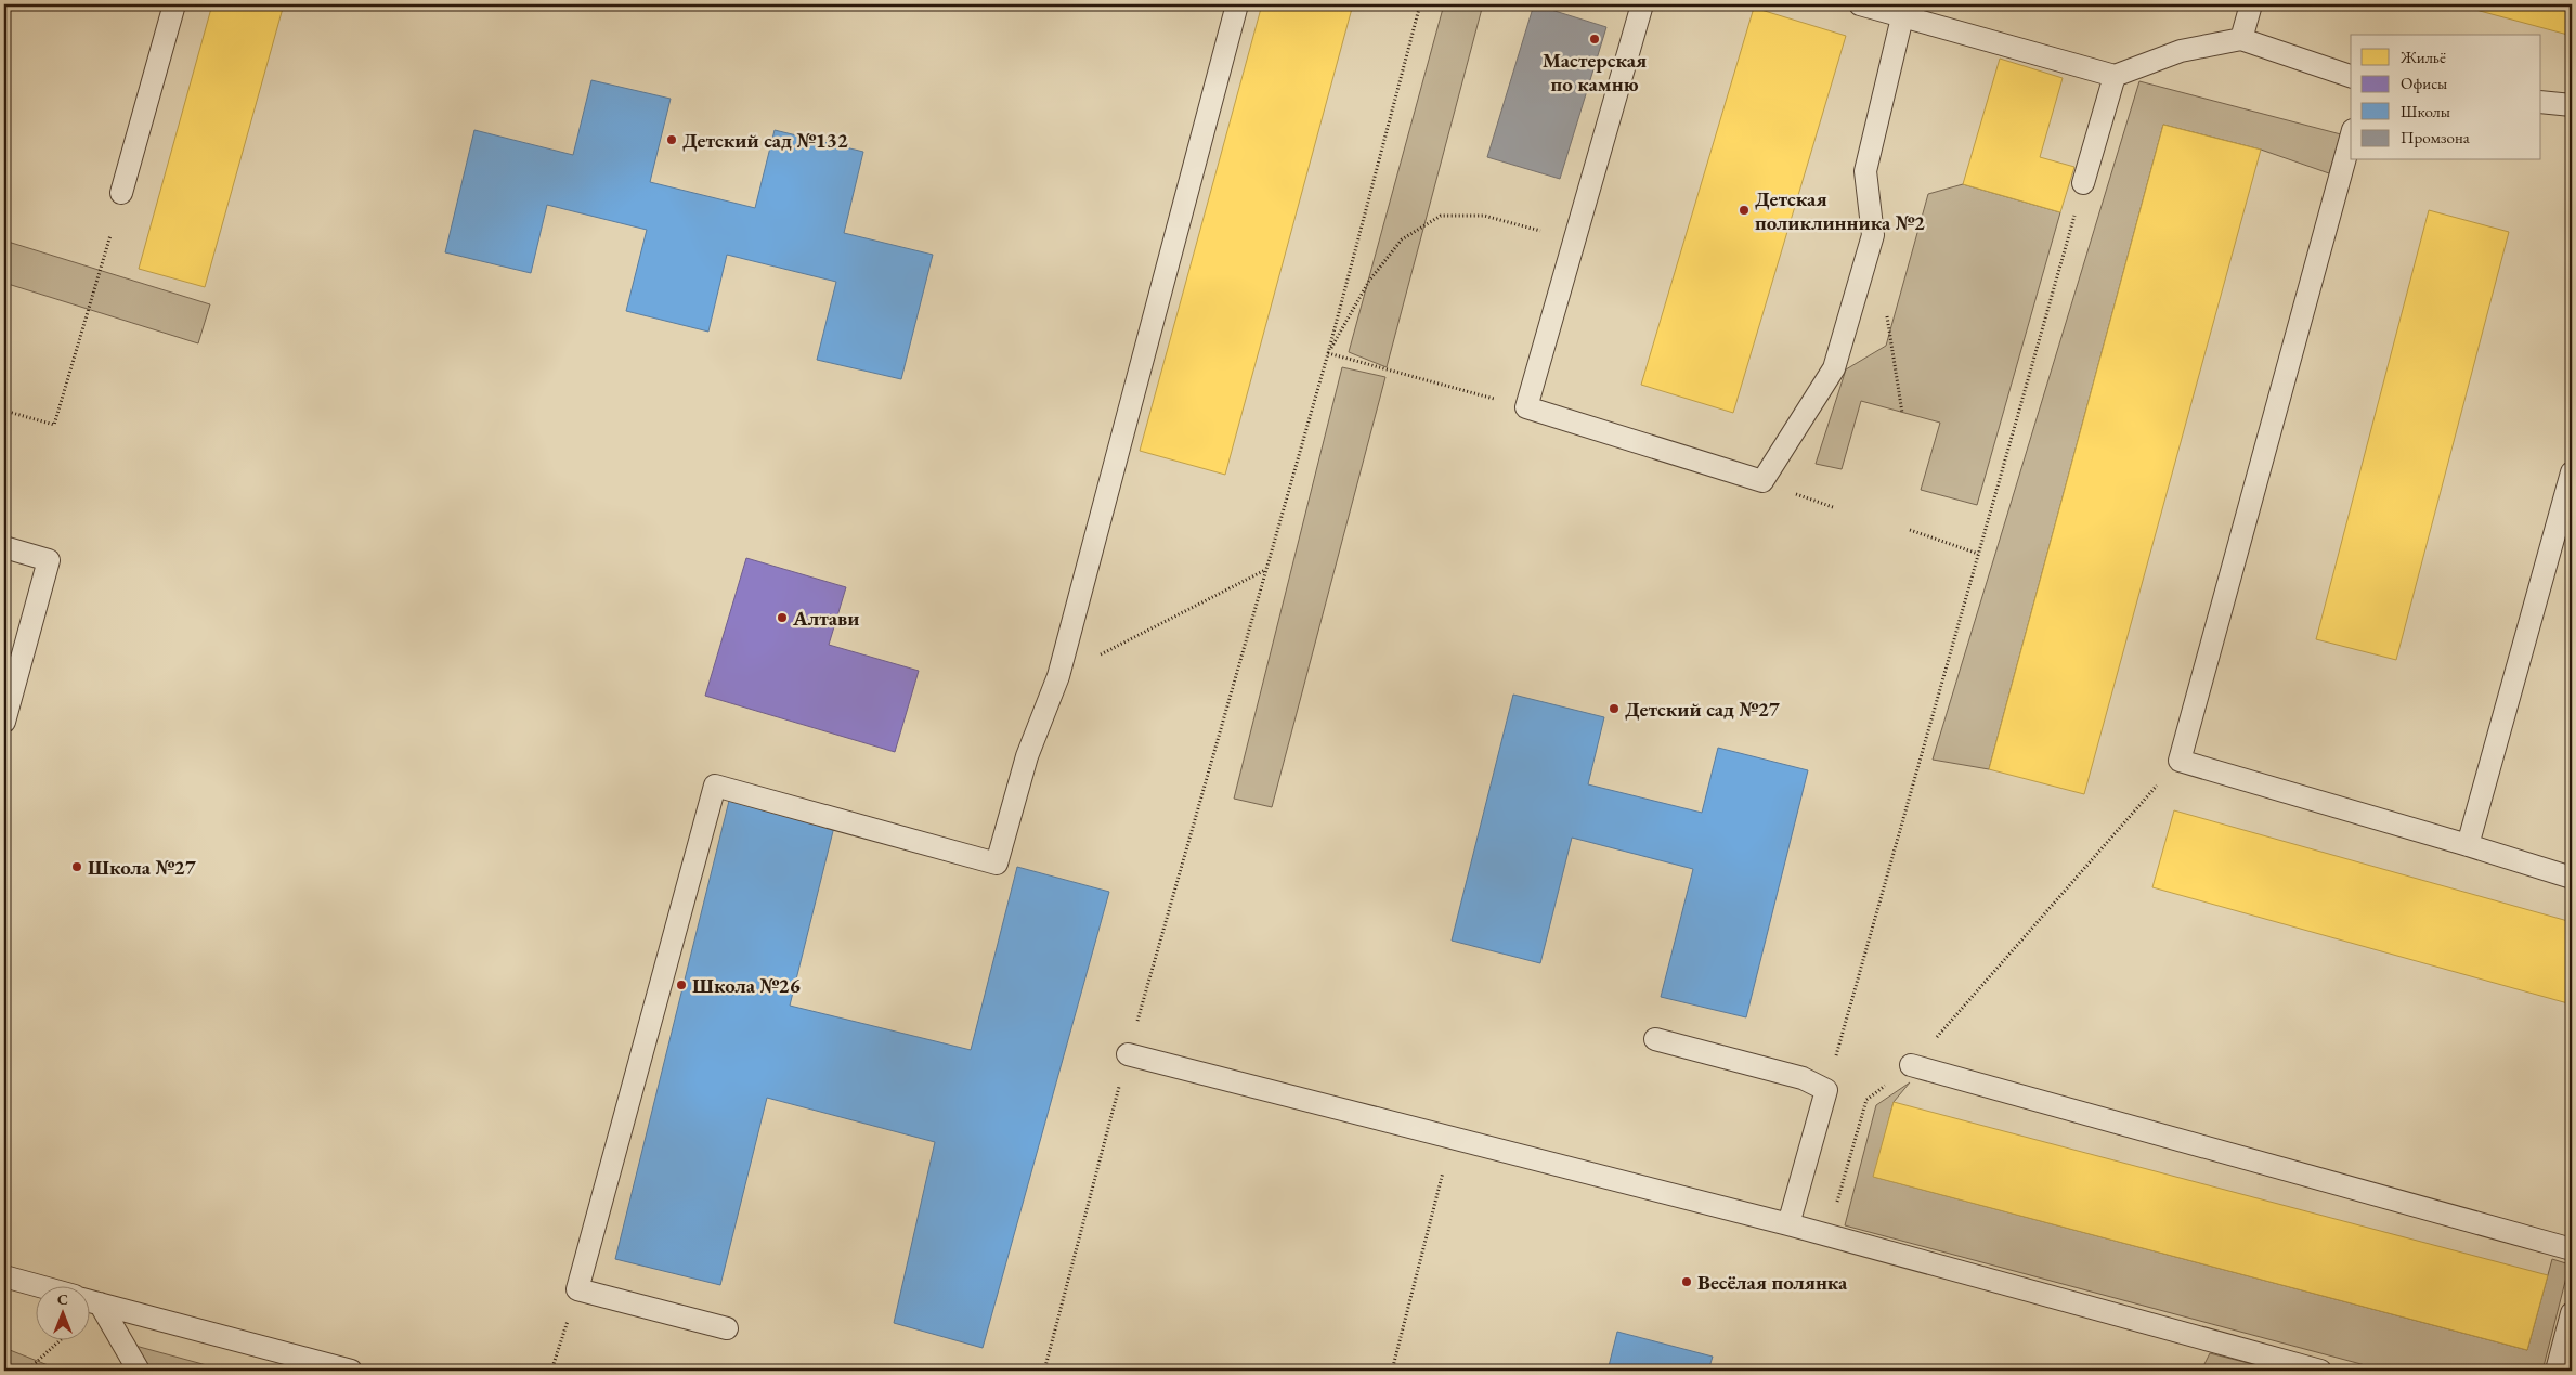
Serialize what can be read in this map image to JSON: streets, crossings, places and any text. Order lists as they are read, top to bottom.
{
  "places": [
    "Мастерская по камню",
    "Детский сад №132",
    "Детская поликлинника №2",
    "Алтави",
    "Детский сад №27",
    "Школа №27",
    "Школа №26",
    "Весёлая полянка"
  ],
  "legend": [
    "Жильё",
    "Офисы",
    "Школы",
    "Промзона"
  ],
  "north": "top"
}
